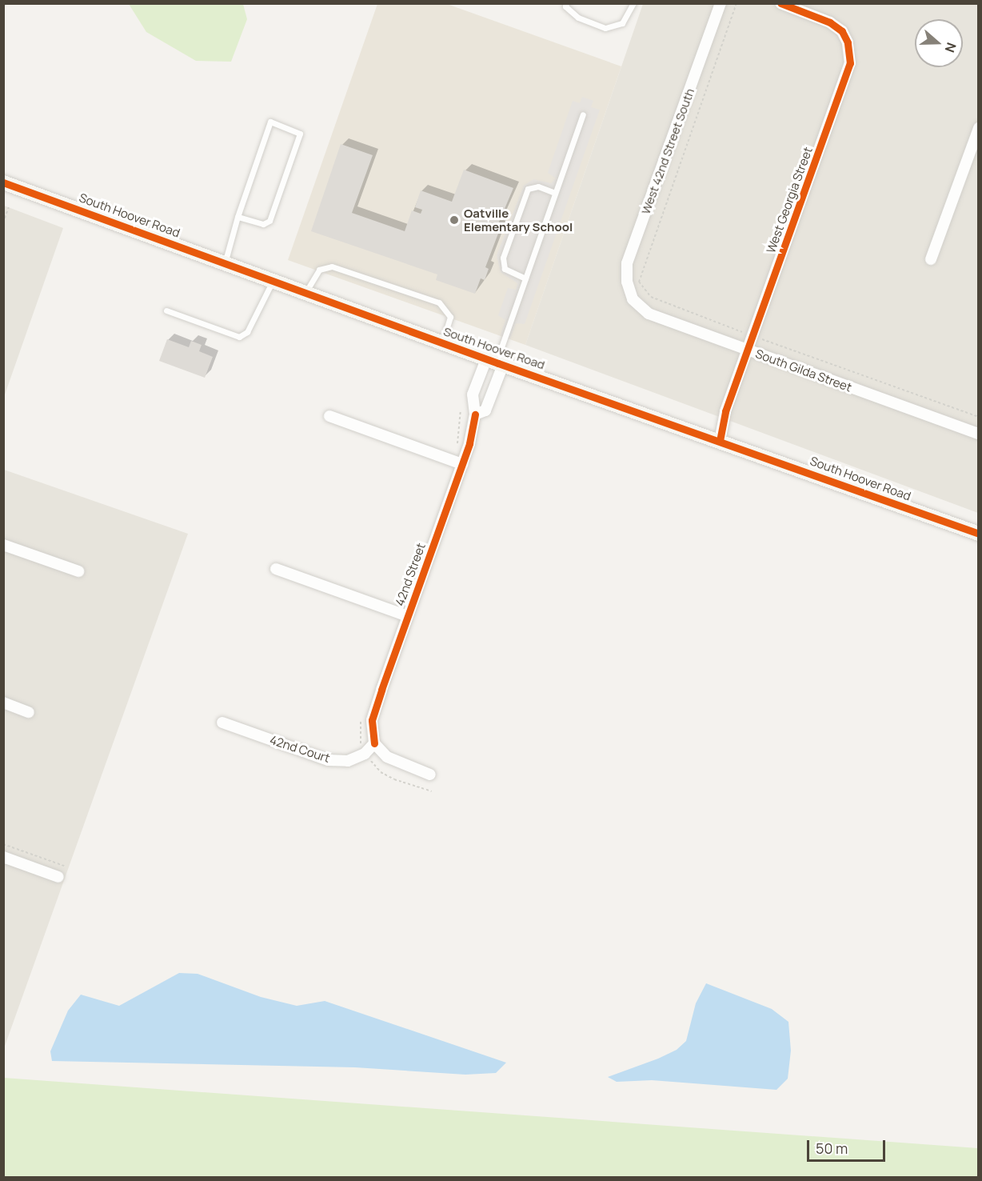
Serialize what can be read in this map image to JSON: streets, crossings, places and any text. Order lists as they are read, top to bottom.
{
  "streets": {
    "street": [
      "West 42nd Street South",
      "West Georgia Street",
      "South Hoover Road",
      "South Gilda Street",
      "42nd Street",
      "42nd Court"
    ]
  },
  "crossings": [
    ["West 42nd Street South", "South Gilda Street"],
    ["West Georgia Street", "South Hoover Road"],
    ["West Georgia Street", "South Gilda Street"],
    ["South Hoover Road", "42nd Street"],
    ["42nd Street", "42nd Court"]
  ],
  "places": ["Oatville Elementary School"],
  "scale_bar": "50 m",
  "north": "right"
}
